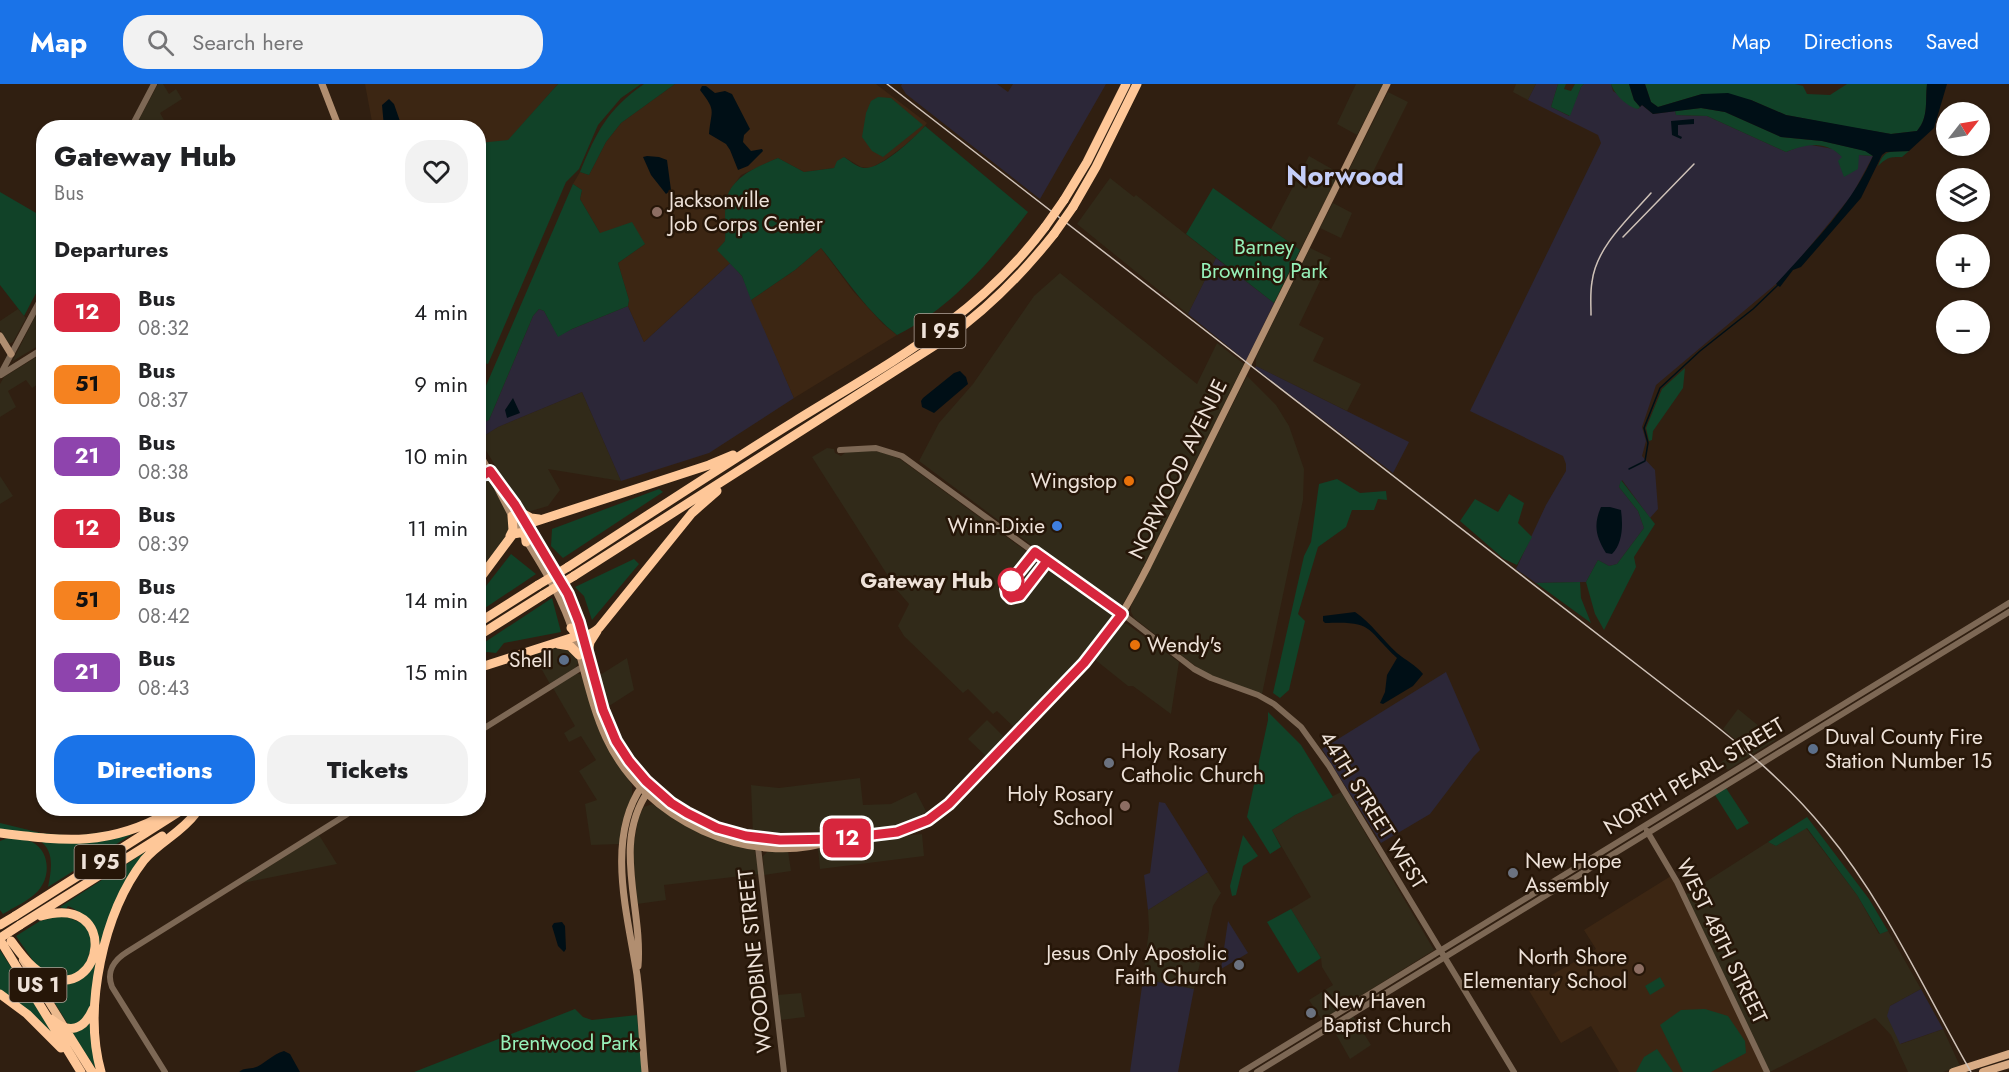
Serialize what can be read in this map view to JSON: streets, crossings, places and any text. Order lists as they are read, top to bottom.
{
  "streets": {
    "highway": ["I 95", "US 1"],
    "main road": ["NORWOOD AVENUE"],
    "street": [
      "NORTH PEARL STREET",
      "44TH STREET WEST",
      "WEST 48TH STREET",
      "WOODBINE STREET"
    ]
  },
  "crossings": [
    ["I 95", "US 1"],
    ["NORWOOD AVENUE", "44TH STREET WEST"],
    ["NORTH PEARL STREET", "44TH STREET WEST"],
    ["NORTH PEARL STREET", "WEST 48TH STREET"]
  ],
  "districts": ["Norwood"],
  "parks": ["Barney Browning Park", "Brentwood Park"],
  "places": [
    "Jacksonville Job Corps Center",
    "Wingstop",
    "Winn-Dixie",
    "Gateway Hub",
    "Wendy's",
    "Shell",
    "Duval County Fire Station Number 15",
    "Holy Rosary Catholic Church",
    "Holy Rosary School",
    "New Hope Assembly",
    "Jesus Only Apostolic Faith Church",
    "North Shore Elementary School",
    "New Haven Baptist Church"
  ],
  "lines": ["bus line 12"],
  "north": "top right",
  "page": {
    "header": "Map",
    "search": "Search here",
    "nav": ["Map", "Directions", "Saved"],
    "on_map": "12",
    "map_buttons": ["+", "−"],
    "heading": [
      ["Gateway Hub", "Bus"],
      "Departures"
    ],
    "list": [
      {
        "mark": "12",
        "name": "Bus",
        "note": "08:32",
        "value": "4 min"
      },
      {
        "mark": "51",
        "name": "Bus",
        "note": "08:37",
        "value": "9 min"
      },
      {
        "mark": "21",
        "name": "Bus",
        "note": "08:38",
        "value": "10 min"
      },
      {
        "mark": "12",
        "name": "Bus",
        "note": "08:39",
        "value": "11 min"
      },
      {
        "mark": "51",
        "name": "Bus",
        "note": "08:42",
        "value": "14 min"
      },
      {
        "mark": "21",
        "name": "Bus",
        "note": "08:43",
        "value": "15 min"
      }
    ],
    "buttons": ["Directions", "Tickets"]
  }
}
